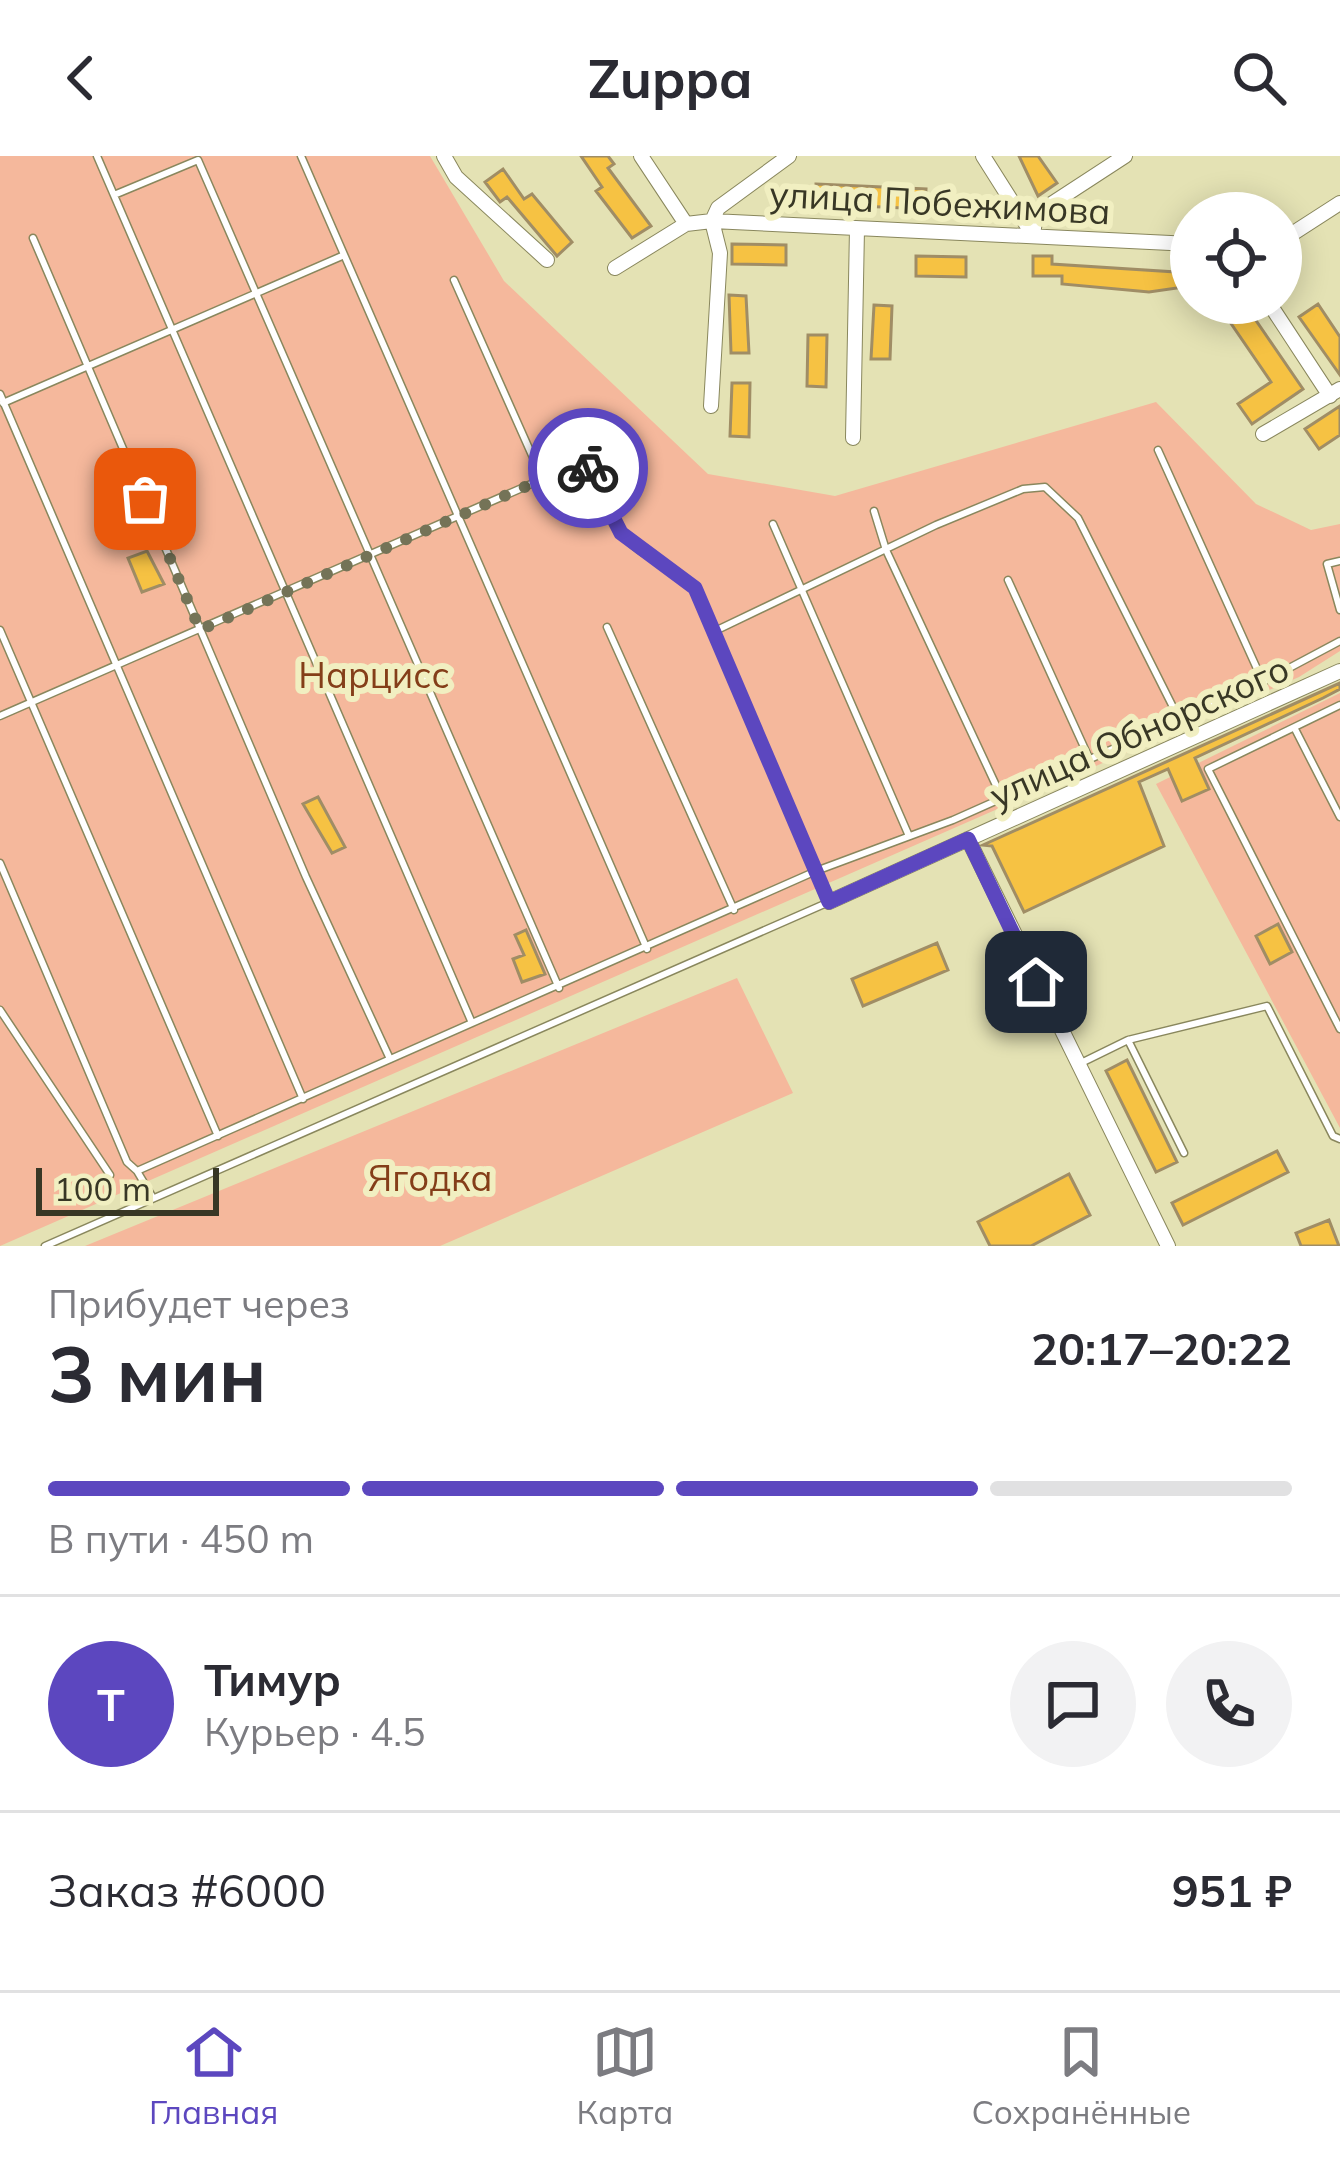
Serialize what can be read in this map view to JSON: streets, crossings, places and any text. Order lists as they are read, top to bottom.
{
  "streets": {
    "street": ["улица Побежимова", "улица Обнорского"]
  },
  "parks": ["Нарцисс", "Ягодка"],
  "scale_bar": "100 m",
  "page": {
    "header": "Zuppa",
    "scale": "100 m",
    "heading": ["3 мин", "Прибудет через", "20:17–20:22"],
    "panel": [
      "Тимур",
      "Курьер · 4.5",
      "Заказ #6000",
      "951 ₽"
    ],
    "bar": "В пути · 450 m",
    "round": "Т",
    "tabs": ["Главная", "Карта", "Сохранённые"]
  }
}
